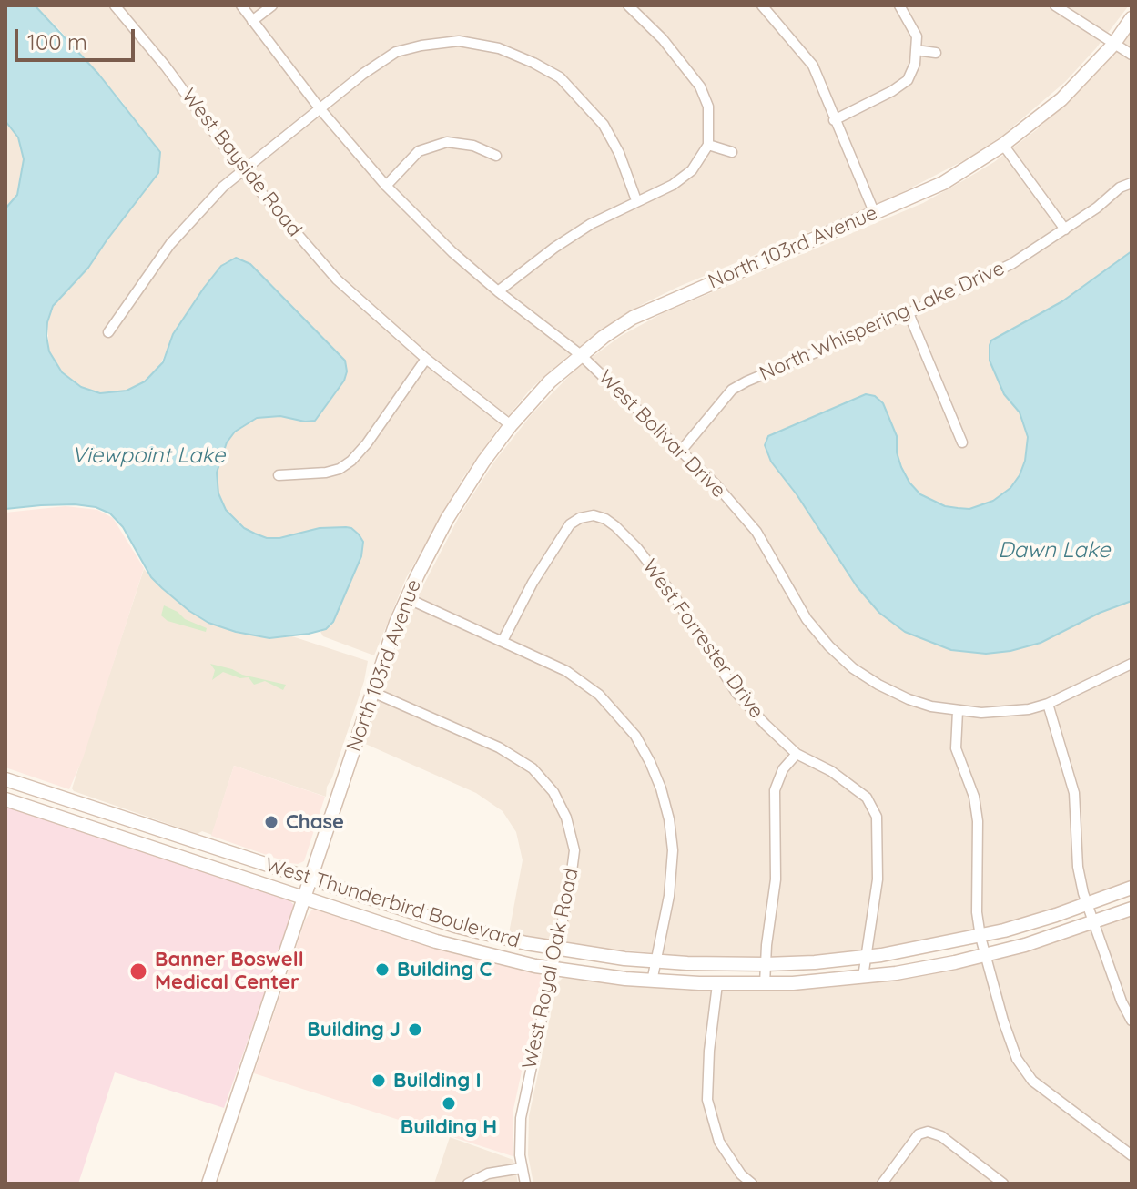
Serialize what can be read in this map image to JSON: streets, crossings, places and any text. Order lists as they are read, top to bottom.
{
  "streets": {
    "street": [
      "West Bayside Road",
      "North 103rd Avenue",
      "North Whispering Lake Drive",
      "West Bolivar Drive",
      "West Forrester Drive",
      "West Thunderbird Boulevard",
      "West Royal Oak Road"
    ]
  },
  "crossings": [
    ["West Bayside Road", "North 103rd Avenue"],
    ["North 103rd Avenue", "West Bolivar Drive"],
    ["North 103rd Avenue", "West Thunderbird Boulevard"],
    ["North 103rd Avenue", "West Royal Oak Road"],
    ["North Whispering Lake Drive", "West Bolivar Drive"],
    ["West Forrester Drive", "West Thunderbird Boulevard"],
    ["West Thunderbird Boulevard", "West Royal Oak Road"]
  ],
  "water": ["Viewpoint Lake", "Dawn Lake"],
  "places": [
    "Chase",
    "Building C",
    "Banner Boswell Medical Center",
    "Building J",
    "Building I",
    "Building H"
  ],
  "scale_bar": "100 m"
}
